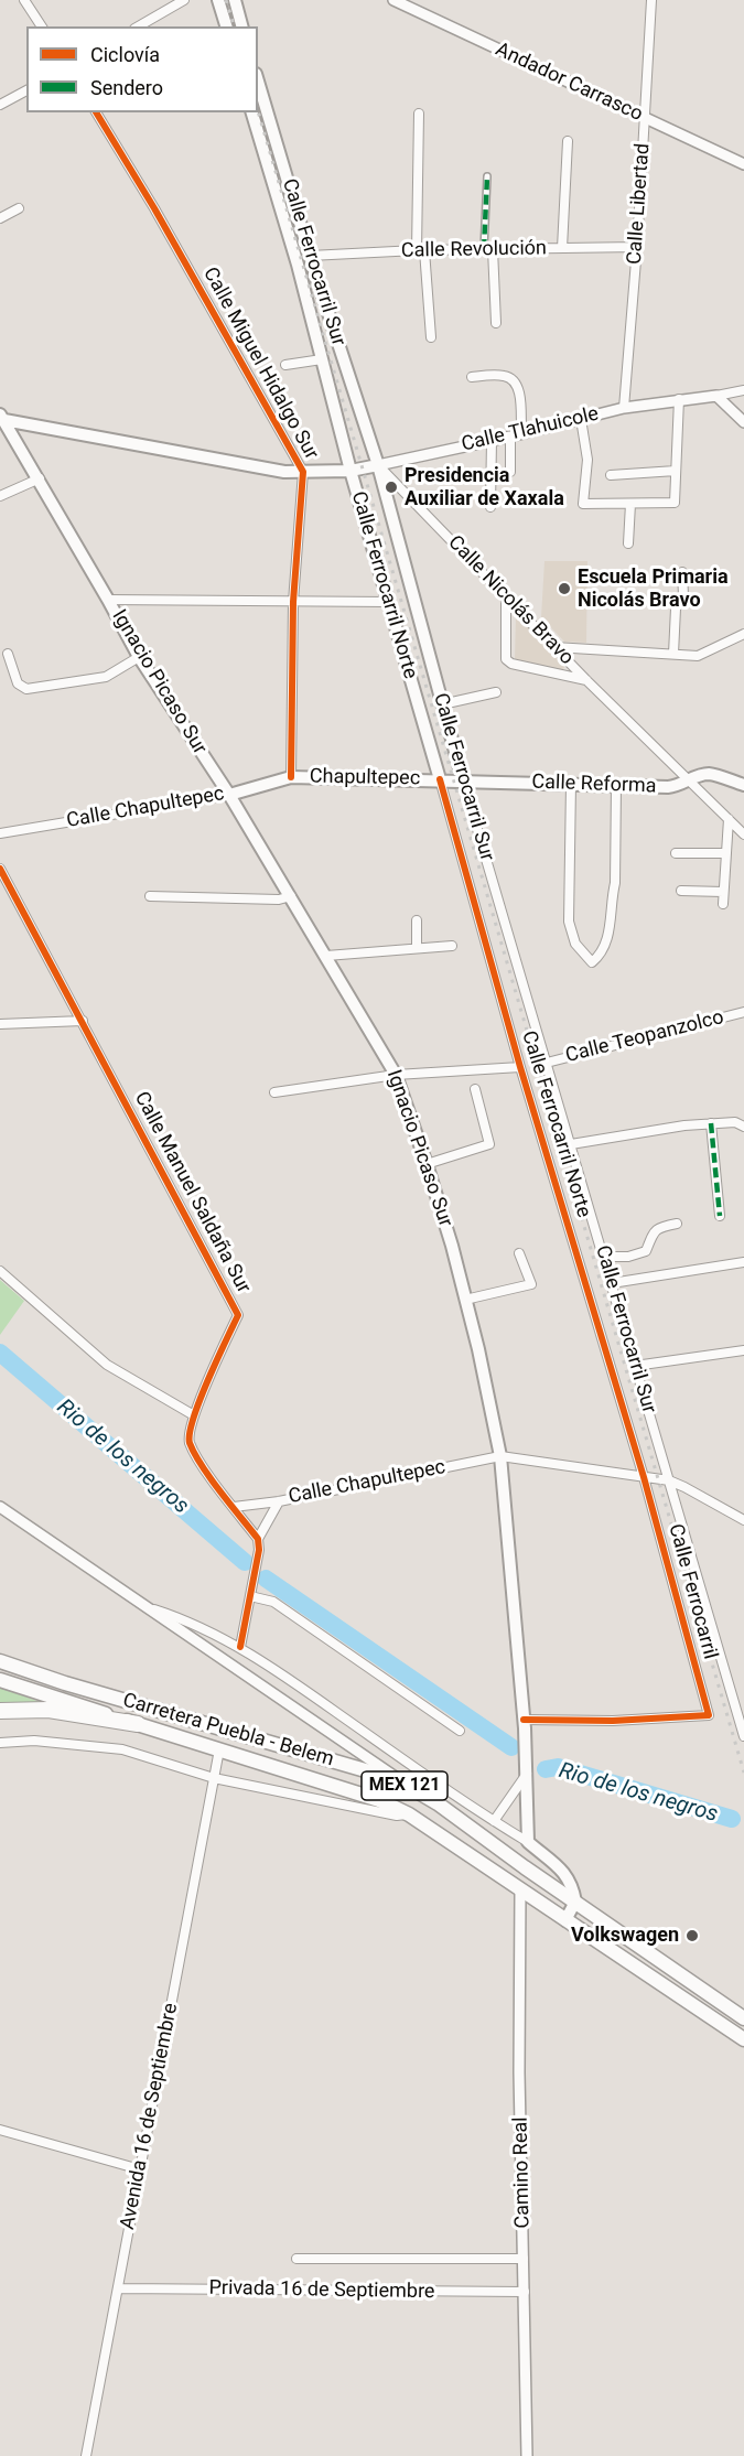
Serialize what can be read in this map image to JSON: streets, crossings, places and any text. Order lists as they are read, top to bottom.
{
  "streets": {
    "main road": [
      "Calle Ferrocarril Sur",
      "Calle Tlahuicole",
      "Calle Ferrocarril Norte",
      "Ignacio Picaso Sur",
      "Chapultepec",
      "Calle Reforma",
      "Calle Chapultepec",
      "Carretera Puebla - Belem",
      "MEX 121"
    ],
    "street": [
      "Andador Carrasco",
      "Calle Libertad",
      "Calle Revolución",
      "Calle Miguel Hidalgo Sur",
      "Calle Nicolás Bravo",
      "Calle Teopanzolco",
      "Calle Manuel Saldaña Sur",
      "Calle Ferrocarril",
      "Avenida 16 de Septiembre",
      "Camino Real",
      "Privada 16 de Septiembre"
    ]
  },
  "crossings": [
    ["Andador Carrasco", "Calle Libertad"],
    ["Calle Libertad", "Calle Revolución"],
    ["Calle Libertad", "Calle Tlahuicole"],
    ["Calle Revolución", "Calle Ferrocarril Sur"],
    ["Calle Ferrocarril Sur", "Calle Tlahuicole"],
    ["Calle Ferrocarril Sur", "Calle Nicolás Bravo"],
    ["Calle Ferrocarril Sur", "Calle Reforma"],
    ["Calle Ferrocarril Sur", "Calle Chapultepec"],
    ["Calle Ferrocarril Sur", "Calle Teopanzolco"],
    ["Calle Ferrocarril Sur", "Calle Ferrocarril"],
    ["Calle Miguel Hidalgo Sur", "Calle Tlahuicole"],
    ["Calle Miguel Hidalgo Sur", "Chapultepec"],
    ["Calle Miguel Hidalgo Sur", "Calle Chapultepec"],
    ["Calle Tlahuicole", "Calle Ferrocarril Norte"],
    ["Calle Tlahuicole", "Calle Nicolás Bravo"],
    ["Calle Tlahuicole", "Ignacio Picaso Sur"],
    ["Calle Ferrocarril Norte", "Chapultepec"],
    ["Calle Ferrocarril Norte", "Calle Reforma"],
    ["Calle Ferrocarril Norte", "Calle Chapultepec"],
    ["Calle Ferrocarril Norte", "Calle Ferrocarril"],
    ["Calle Nicolás Bravo", "Calle Reforma"],
    ["Ignacio Picaso Sur", "Calle Chapultepec"],
    ["Ignacio Picaso Sur", "Calle Ferrocarril"],
    ["Chapultepec", "Calle Reforma"],
    ["Chapultepec", "Calle Chapultepec"],
    ["Calle Chapultepec", "Calle Manuel Saldaña Sur"],
    ["Calle Chapultepec", "Calle Ferrocarril"],
    ["Carretera Puebla - Belem", "Avenida 16 de Septiembre"],
    ["Carretera Puebla - Belem", "Camino Real"],
    ["Avenida 16 de Septiembre", "Privada 16 de Septiembre"],
    ["Camino Real", "Privada 16 de Septiembre"]
  ],
  "water": ["Rio de los negros"],
  "places": ["Presidencia Auxiliar de Xaxala", "Escuela Primaria Nicolás Bravo", "Volkswagen"],
  "legend": ["Ciclovía", "Sendero"]
}
